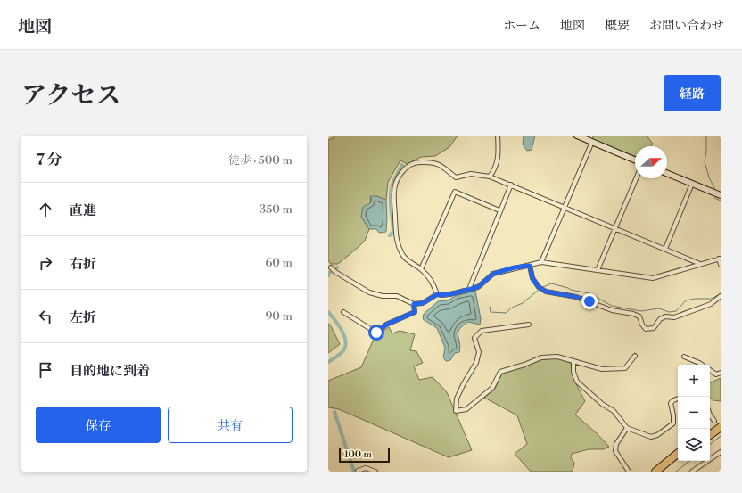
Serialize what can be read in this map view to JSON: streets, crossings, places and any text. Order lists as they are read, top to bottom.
{
  "scale_bar": "100 m",
  "north": "right",
  "page": {
    "header": "地図",
    "nav": [
      "ホーム",
      "地図",
      "概要",
      "お問い合わせ"
    ],
    "title": "アクセス",
    "buttons": [
      "経路",
      ["保存", "共有"]
    ],
    "heading": ["7 分", "徒歩 · 500 m"],
    "list": [
      ["直進", "350 m"],
      ["右折", "60 m"],
      ["左折", "90 m"],
      "目的地に到着"
    ],
    "map_buttons": ["+", "−"],
    "scale": "100 m"
  }
}
